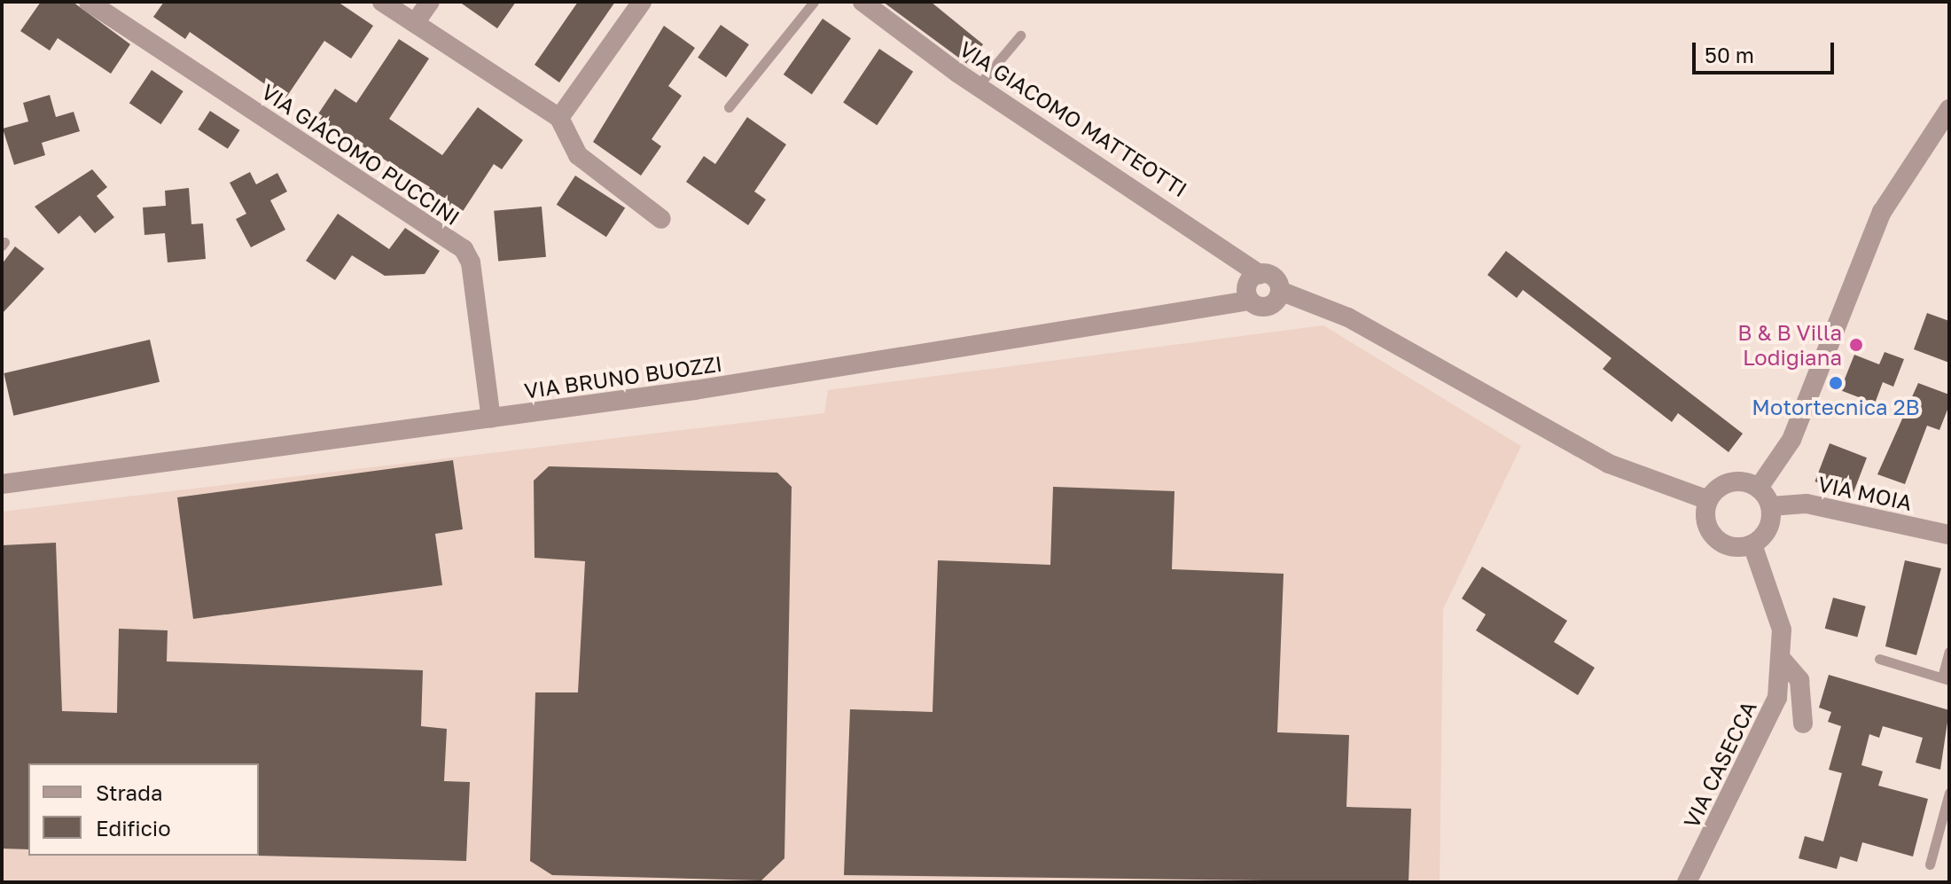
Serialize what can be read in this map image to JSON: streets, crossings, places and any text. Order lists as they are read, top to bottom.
{
  "streets": {
    "street": [
      "VIA GIACOMO MATTEOTTI",
      "VIA GIACOMO PUCCINI",
      "VIA BRUNO BUOZZI",
      "VIA MOIA",
      "VIA CASECCA"
    ]
  },
  "crossings": [
    ["VIA GIACOMO MATTEOTTI", "VIA BRUNO BUOZZI"],
    ["VIA GIACOMO MATTEOTTI", "VIA MOIA"],
    ["VIA GIACOMO MATTEOTTI", "VIA CASECCA"],
    ["VIA GIACOMO PUCCINI", "VIA BRUNO BUOZZI"],
    ["VIA MOIA", "VIA CASECCA"]
  ],
  "places": ["B & B Villa Lodigiana", "Motortecnica 2B"],
  "legend": ["Strada", "Edificio"],
  "scale_bar": "50 m"
}
